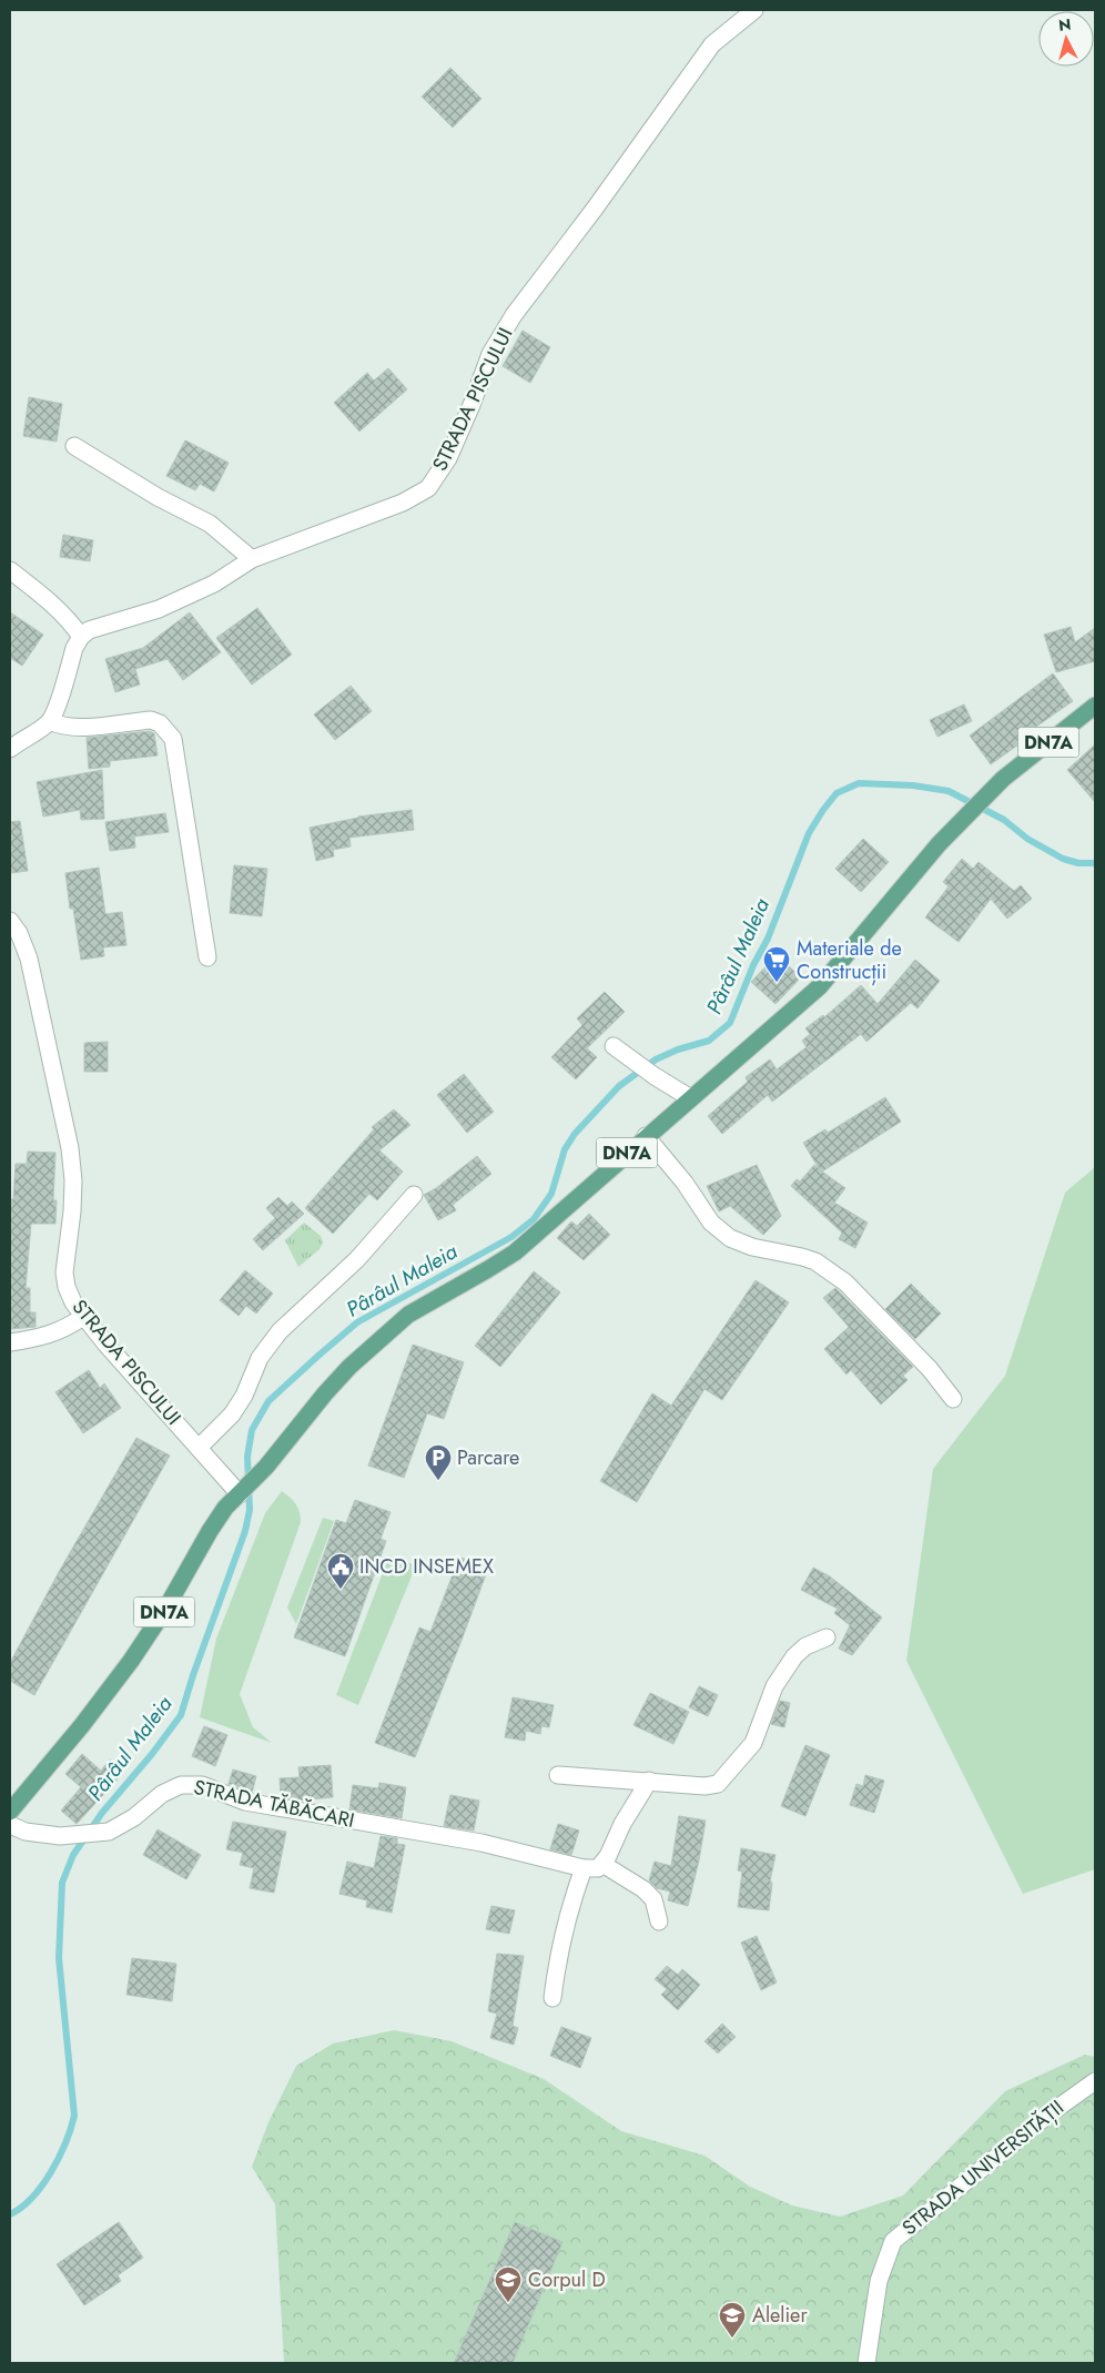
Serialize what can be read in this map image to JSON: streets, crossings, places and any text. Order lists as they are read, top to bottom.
{
  "streets": {
    "main road": ["DN7A"],
    "street": ["STRADA PISCULUI", "STRADA TĂBĂCARI", "STRADA UNIVERSITĂȚII"]
  },
  "crossings": [
    ["STRADA PISCULUI", "DN7A"]
  ],
  "water": ["Pârâul Maleia"],
  "places": {
    "supermarket": ["Materiale de Construcții"],
    "parking": ["Parcare"],
    "public building": ["INCD INSEMEX"],
    "school or university": ["Corpul D", "Alelier"]
  },
  "north": "top"
}
